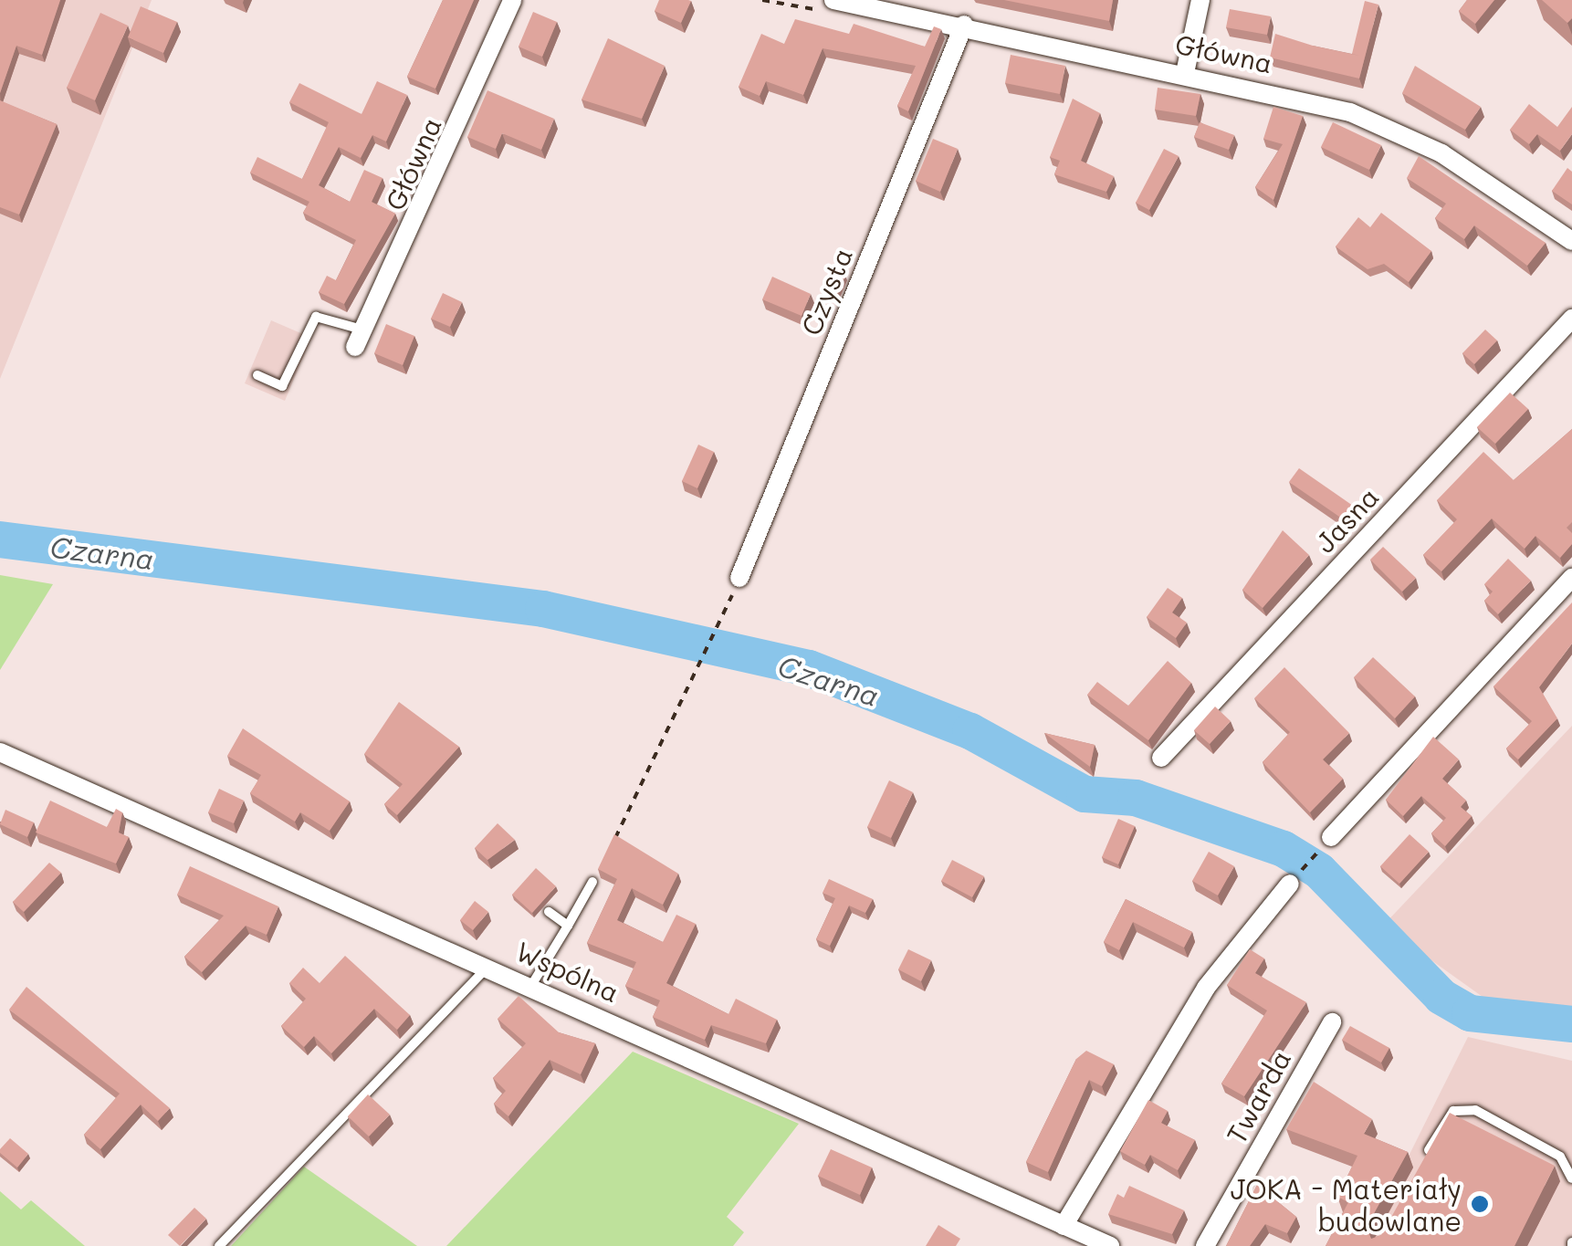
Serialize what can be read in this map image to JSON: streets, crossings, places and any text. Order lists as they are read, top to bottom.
{
  "streets": {
    "street": [
      "Główna",
      "Czysta",
      "Jasna",
      "Wspólna",
      "Twarda"
    ]
  },
  "crossings": [
    ["Główna", "Czysta"]
  ],
  "water": ["Czarna"],
  "places": ["JOKA - Materiały budowlane"]
}
